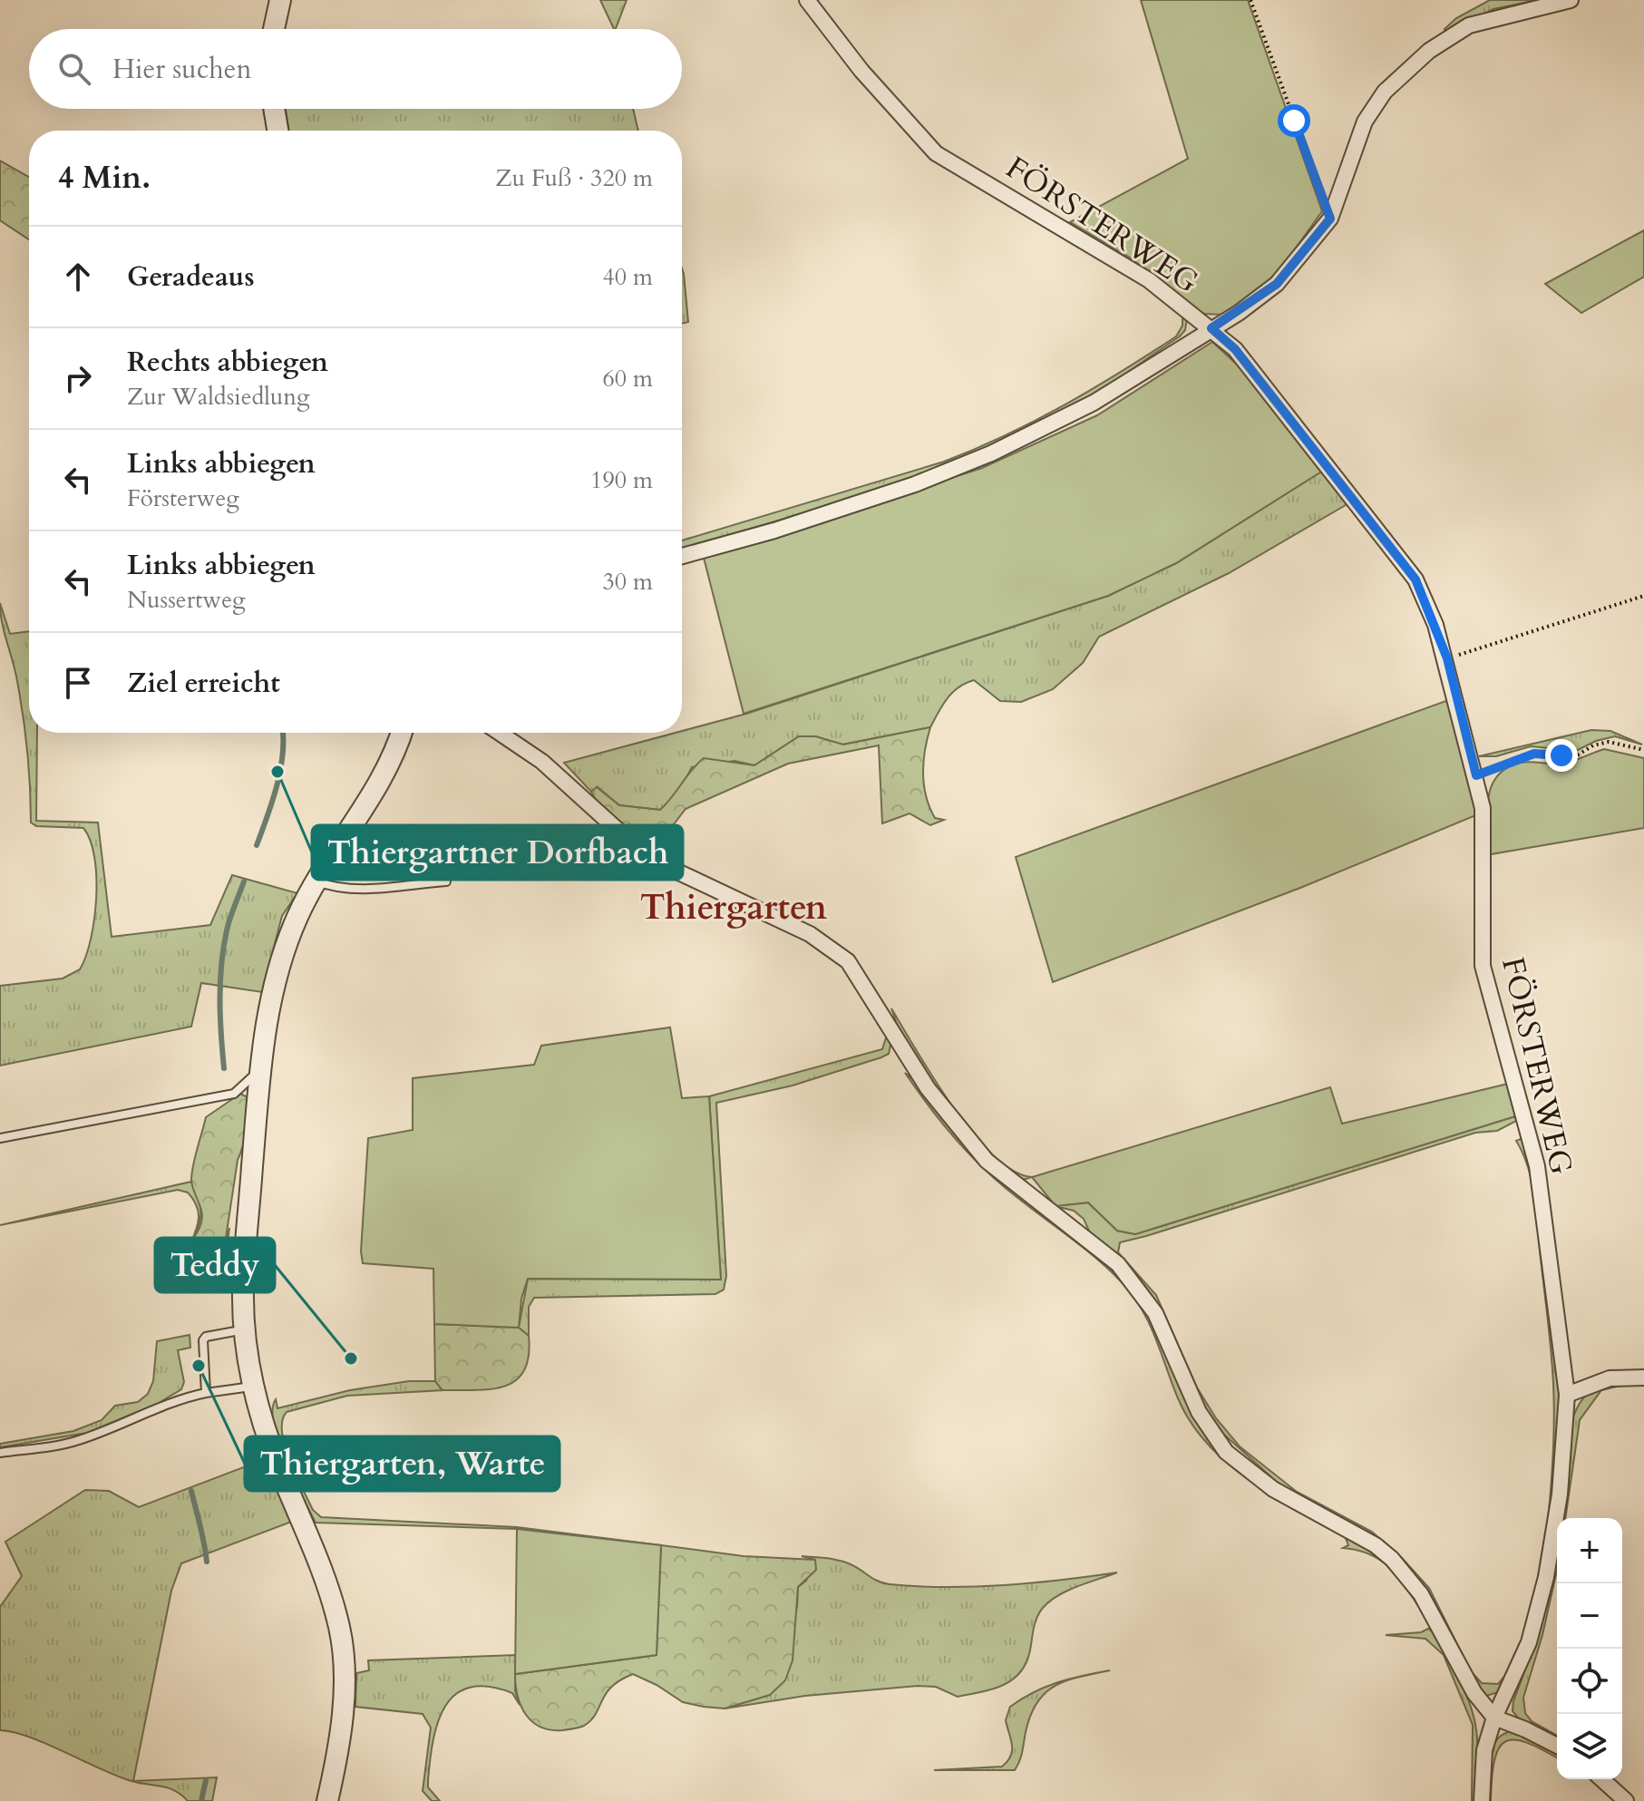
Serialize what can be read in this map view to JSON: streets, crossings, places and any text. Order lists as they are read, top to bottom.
{
  "streets": {
    "street": ["FÖRSTERWEG"]
  },
  "districts": ["Thiergarten"],
  "places": ["Thiergartner Dorfbach", "Teddy", "Thiergarten, Warte"],
  "page": {
    "search": "Hier suchen",
    "heading": ["4 Min.", "Zu Fuß · 320 m"],
    "list": [
      ["Geradeaus", "40 m"],
      ["Rechts abbiegen", "Zur Waldsiedlung", "60 m"],
      ["Links abbiegen", "Försterweg", "190 m"],
      ["Links abbiegen", "Nussertweg", "30 m"],
      "Ziel erreicht"
    ],
    "map_buttons": ["+", "−"]
  }
}
